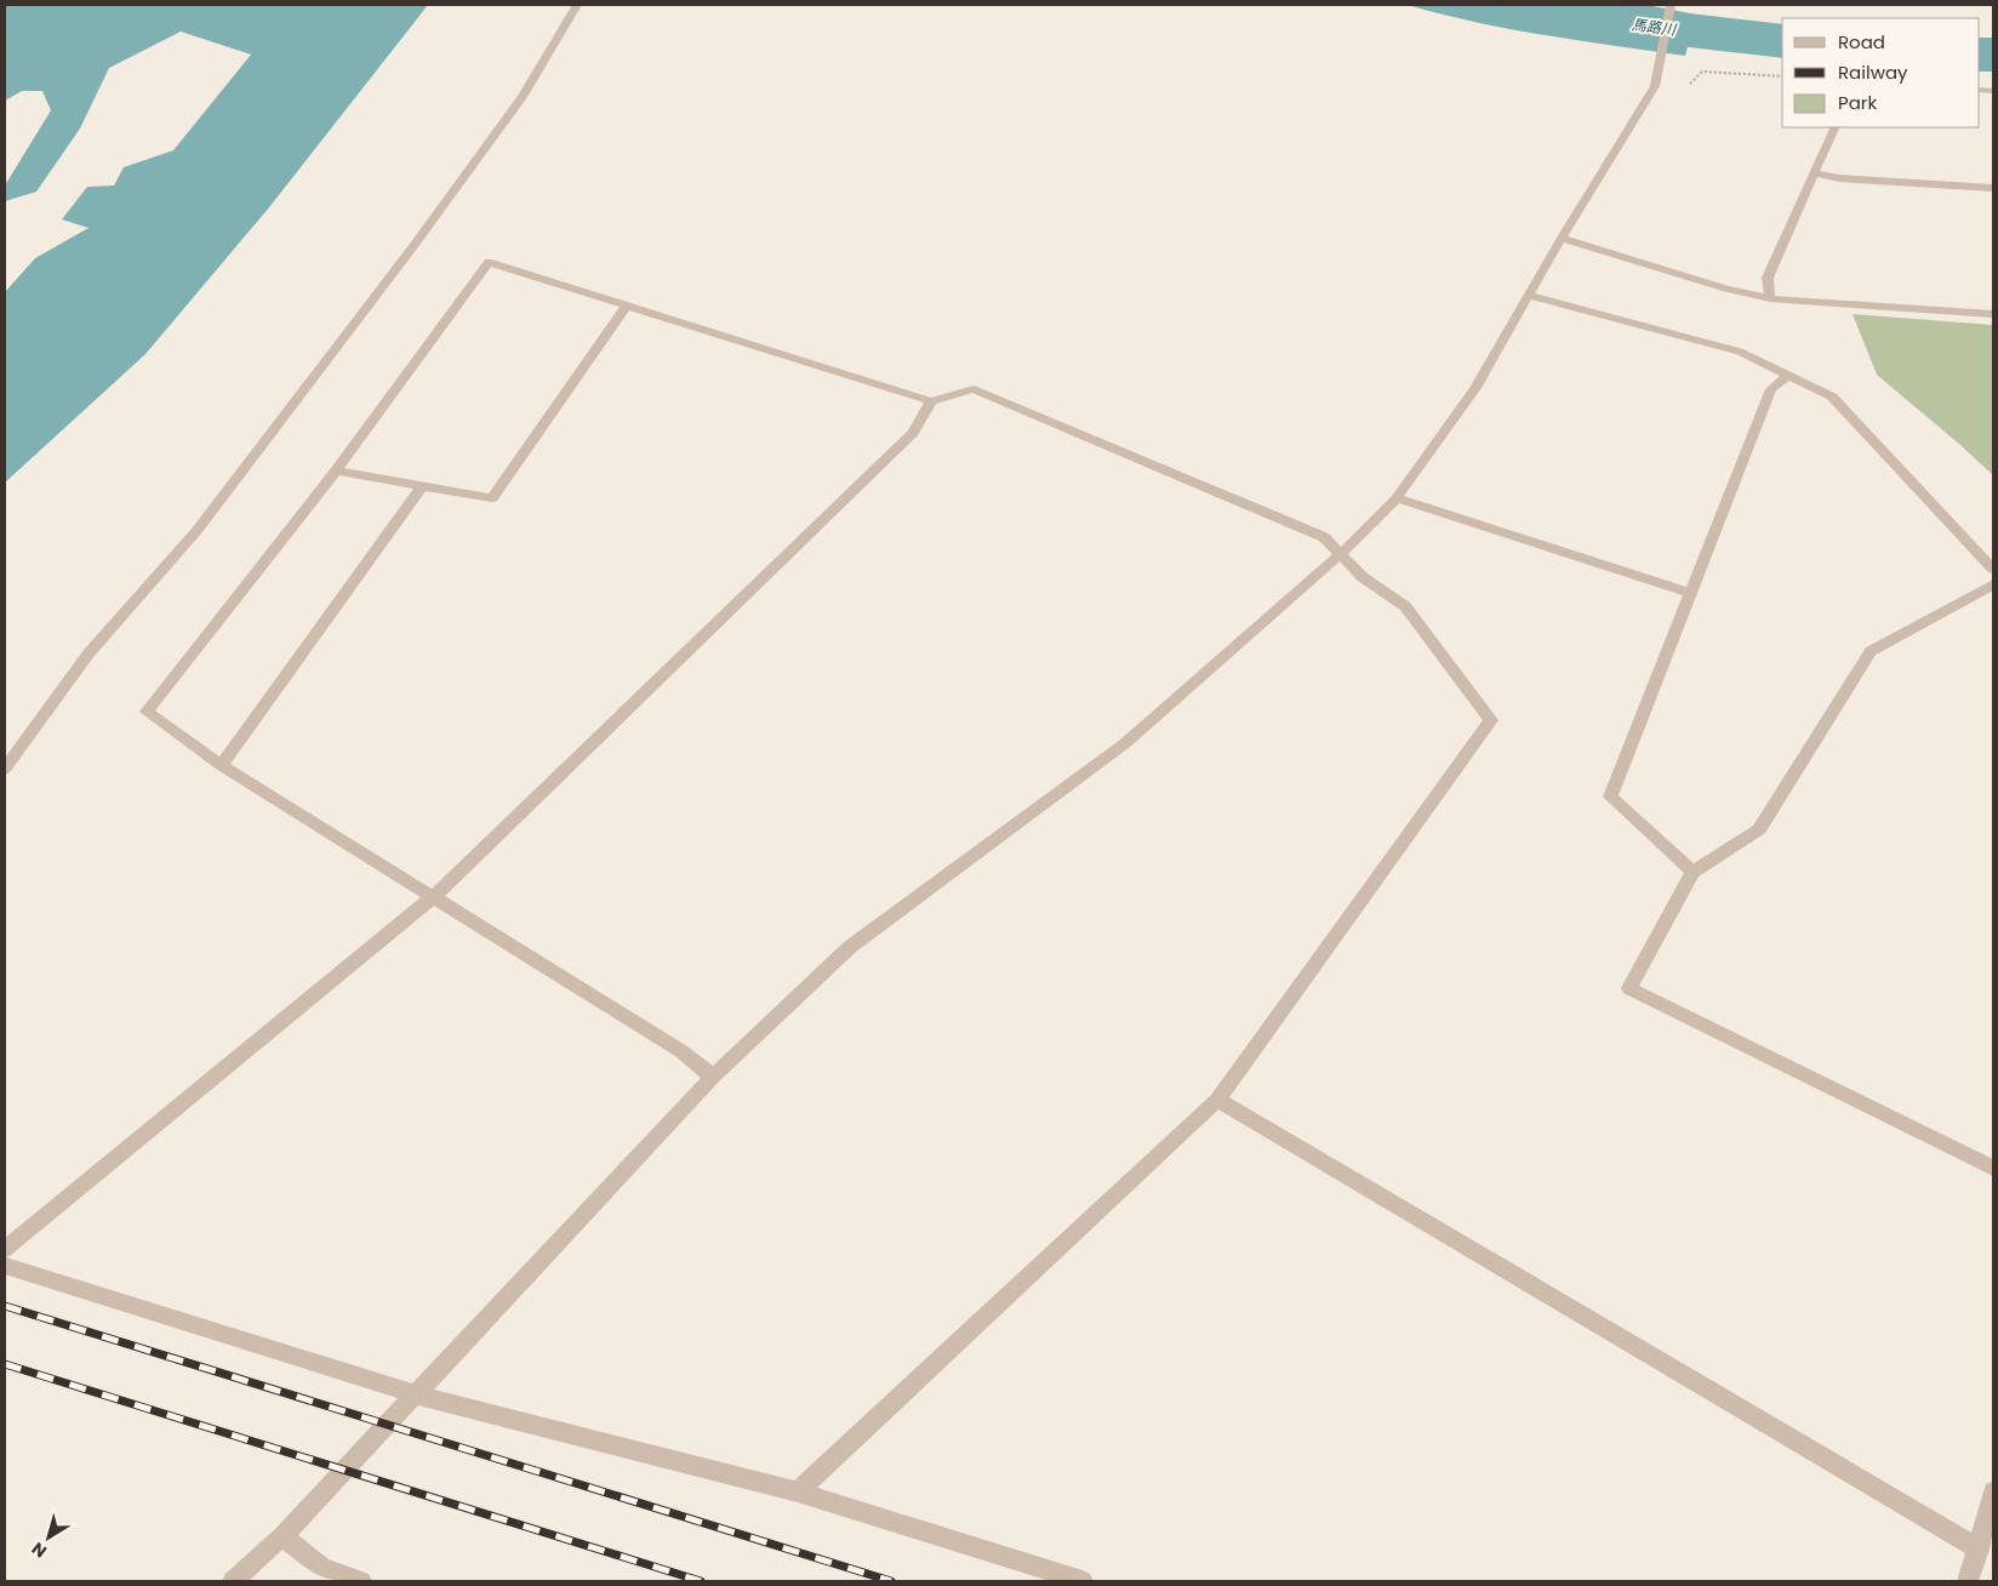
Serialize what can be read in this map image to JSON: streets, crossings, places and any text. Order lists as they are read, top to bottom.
{
  "water": ["馬路川"],
  "legend": ["Road", "Railway", "Park"],
  "north": "bottom left"
}
